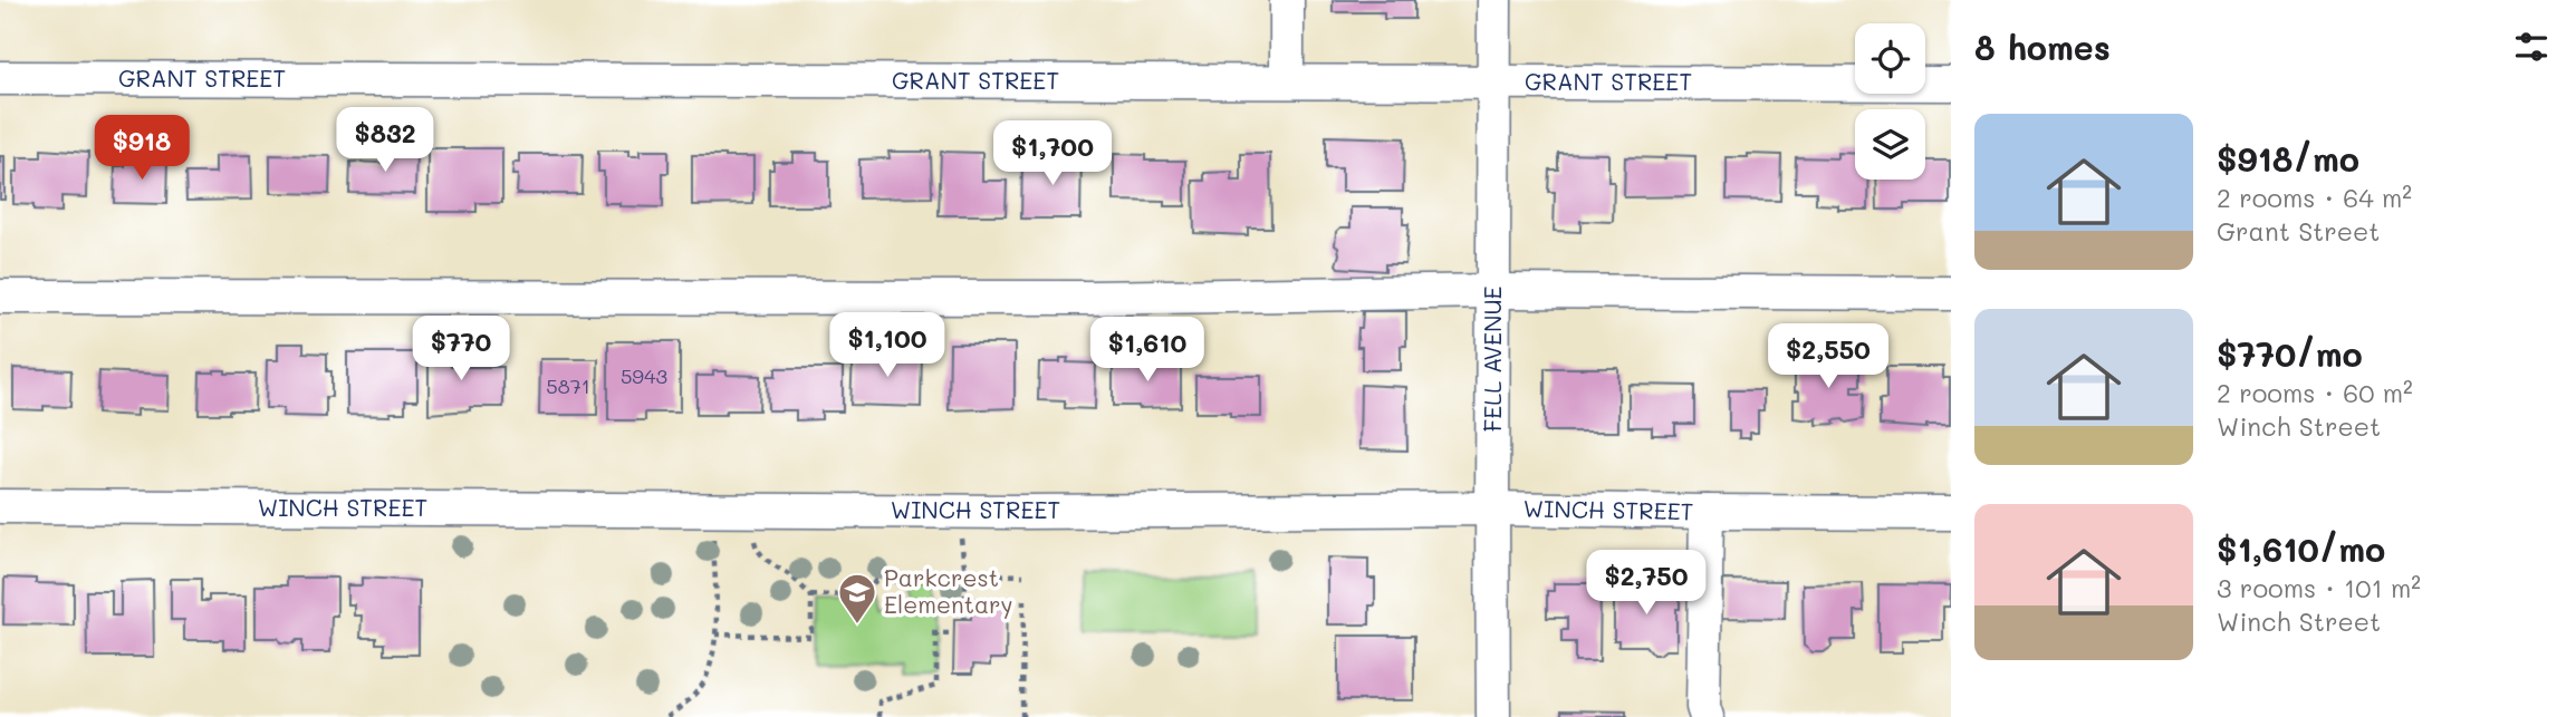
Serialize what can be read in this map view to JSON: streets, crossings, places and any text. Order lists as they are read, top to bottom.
{
  "streets": {
    "street": ["GRANT STREET", "FELL AVENUE", "WINCH STREET"]
  },
  "crossings": [
    ["GRANT STREET", "FELL AVENUE"],
    ["FELL AVENUE", "WINCH STREET"]
  ],
  "places": {
    "school or university": ["Parkcrest Elementary"]
  },
  "house_numbers": ["5943", "5871"],
  "page": {
    "heading": "8 homes",
    "list": [
      {
        "name": "$918/mo",
        "note": "2 rooms · 64 m² · Grant Street"
      },
      {
        "name": "$770/mo",
        "note": "2 rooms · 60 m² · Winch Street"
      },
      {
        "name": "$1,610/mo",
        "note": "3 rooms · 101 m² · Winch Street"
      }
    ],
    "price": [
      "$832",
      "$918",
      "$1,700",
      "$1,100",
      "$770",
      "$1,610",
      "$2,550",
      "$2,750"
    ]
  }
}
